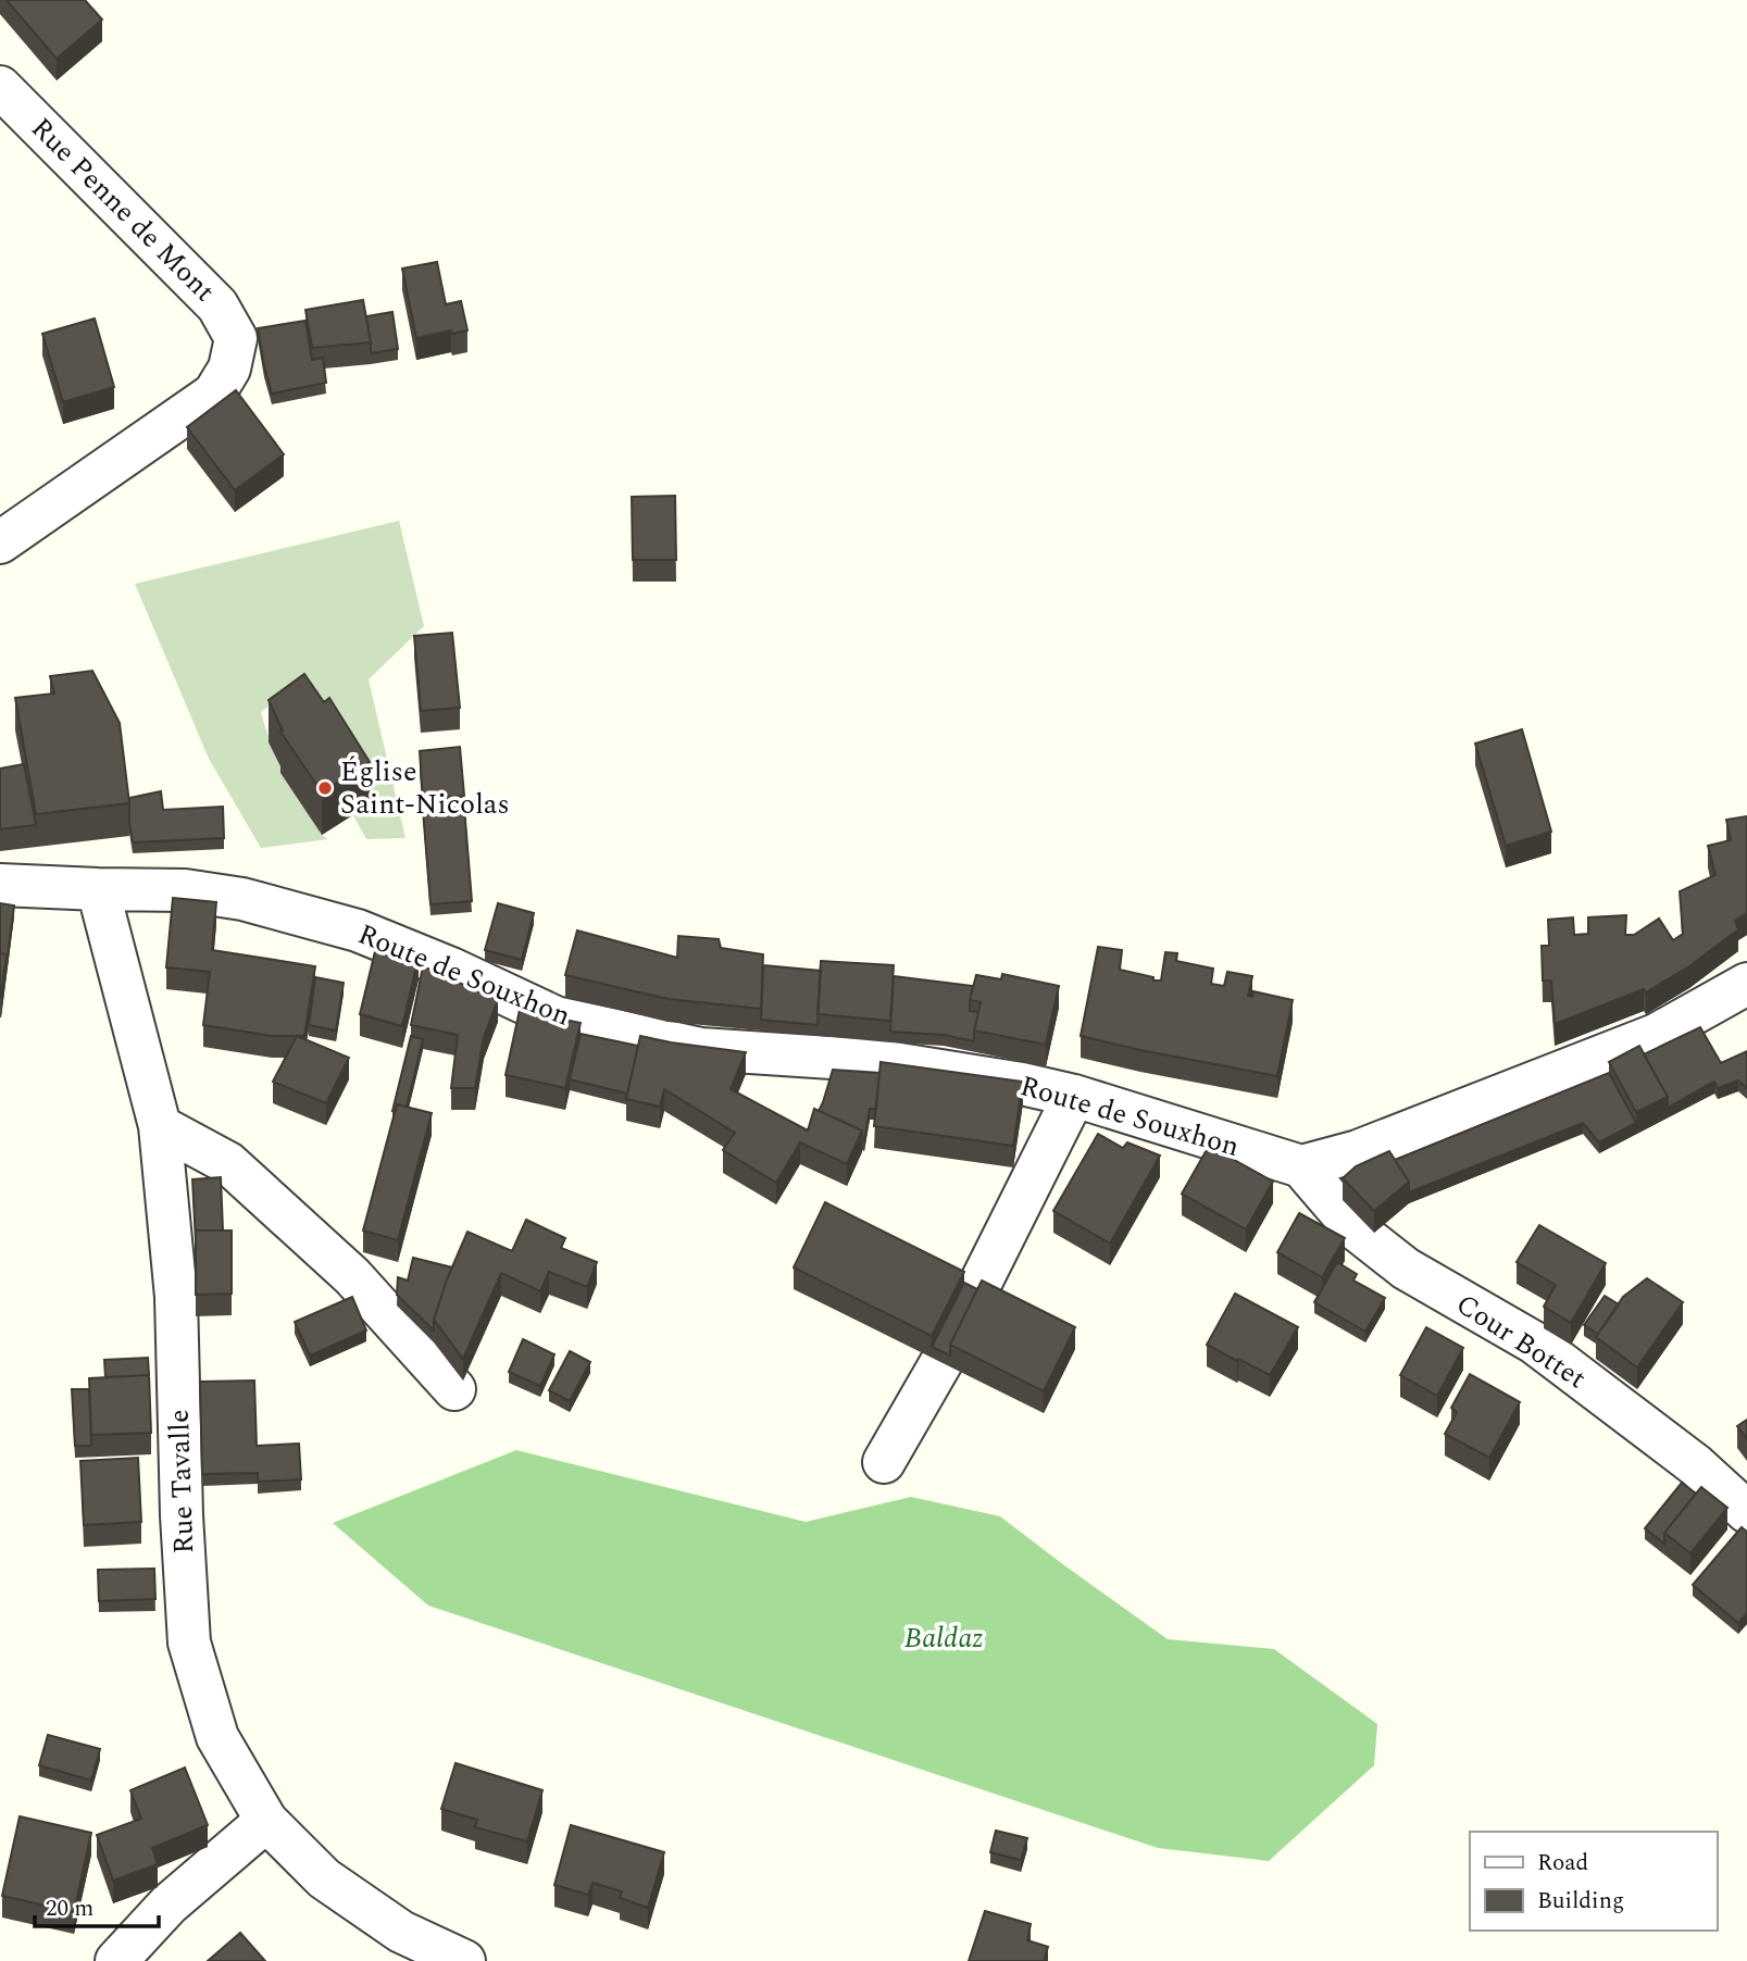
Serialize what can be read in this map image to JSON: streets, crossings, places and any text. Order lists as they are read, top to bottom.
{
  "streets": {
    "street": [
      "Rue Penne de Mont",
      "Route de Souxhon",
      "Cour Bottet",
      "Rue Tavalle"
    ]
  },
  "crossings": [
    ["Route de Souxhon", "Cour Bottet"],
    ["Route de Souxhon", "Rue Tavalle"]
  ],
  "parks": ["Baldaz"],
  "places": ["Église Saint-Nicolas"],
  "legend": ["Road", "Building"],
  "scale_bar": "20 m"
}
